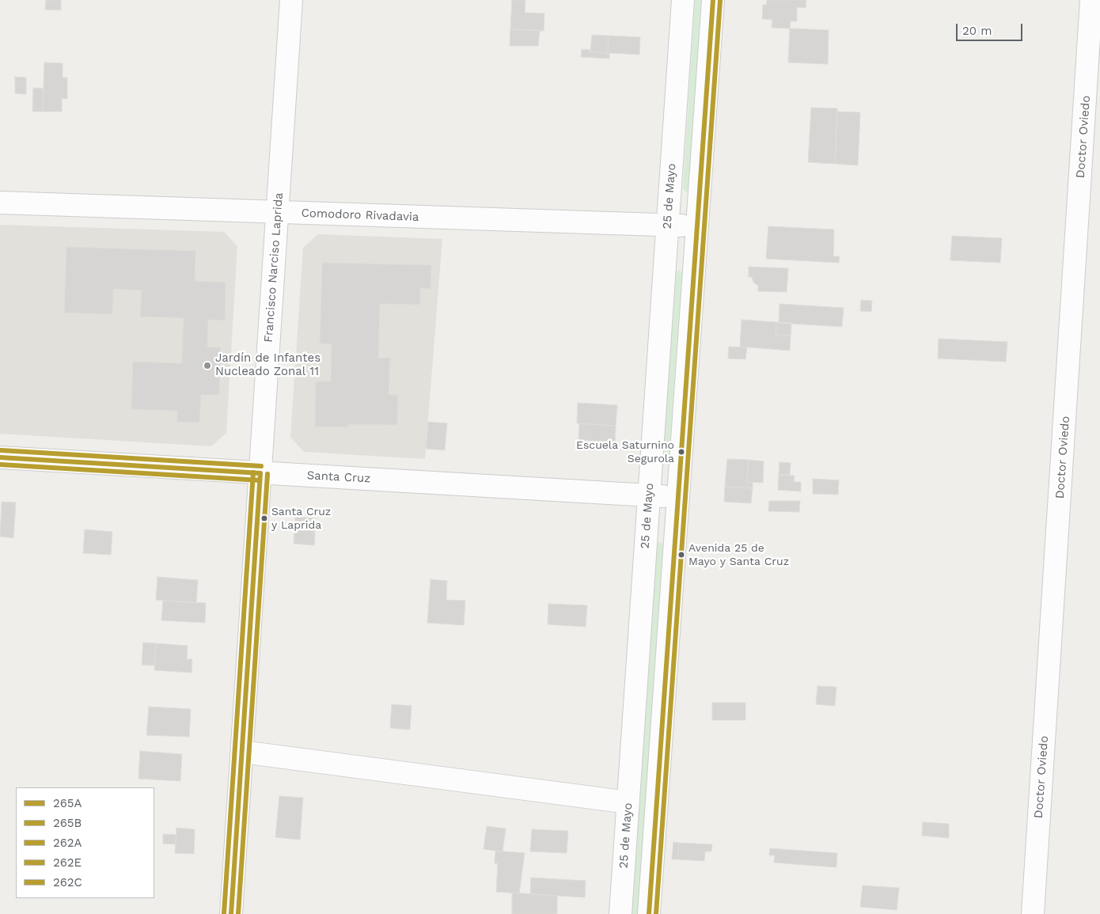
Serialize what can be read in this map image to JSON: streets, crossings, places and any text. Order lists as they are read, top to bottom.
{
  "streets": {
    "street": [
      "Doctor Oviedo",
      "25 de Mayo",
      "Comodoro Rivadavia",
      "Francisco Narciso Laprida",
      "Santa Cruz"
    ]
  },
  "crossings": [
    ["25 de Mayo", "Comodoro Rivadavia"],
    ["25 de Mayo", "Santa Cruz"],
    ["Comodoro Rivadavia", "Francisco Narciso Laprida"],
    ["Francisco Narciso Laprida", "Santa Cruz"]
  ],
  "places": [
    "Jardín de Infantes Nucleado Zonal 11",
    "Escuela Saturnino Segurola",
    "Santa Cruz y Laprida",
    "Avenida 25 de Mayo y Santa Cruz"
  ],
  "lines": [
    "transit line 265A",
    "transit line 265B",
    "transit line 262C",
    "transit line 262A",
    "transit line 262E"
  ],
  "legend": [
    "265A",
    "265B",
    "262A",
    "262E",
    "262C"
  ],
  "scale_bar": "20 m"
}
